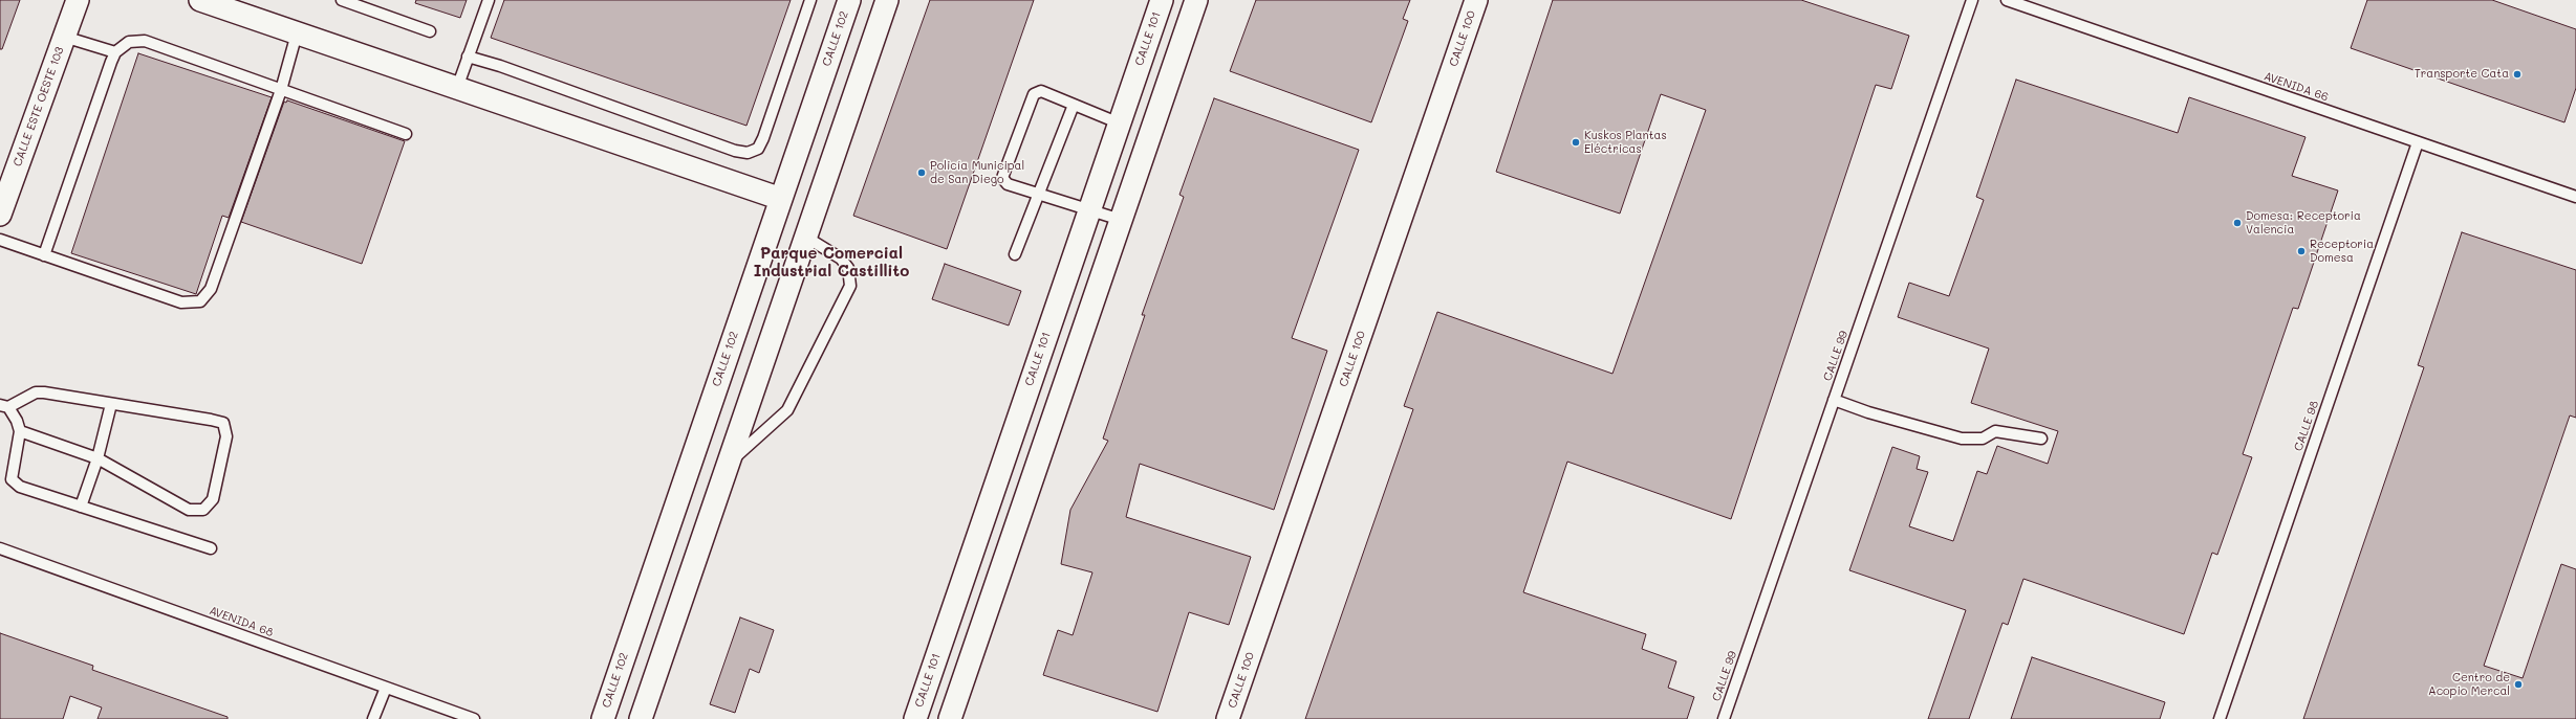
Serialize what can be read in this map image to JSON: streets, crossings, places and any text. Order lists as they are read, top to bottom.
{
  "streets": {
    "street": [
      "CALLE 102",
      "CALLE 101",
      "CALLE 100",
      "CALLE ESTE OESTE 103"
    ],
    "lane": [
      "AVENIDA 66",
      "CALLE 99",
      "CALLE 98",
      "AVENIDA 68"
    ]
  },
  "crossings": [
    ["AVENIDA 66", "CALLE 98"]
  ],
  "districts": ["Parque Comercial Industrial Castillito"],
  "places": [
    "Transporte Cata",
    "Kuskos Plantas Eléctricas",
    "Policía Municipal de San Diego",
    "Domesa: Receptoria Valencia",
    "Receptoria Domesa",
    "Centro de Acopio Mercal"
  ]
}
